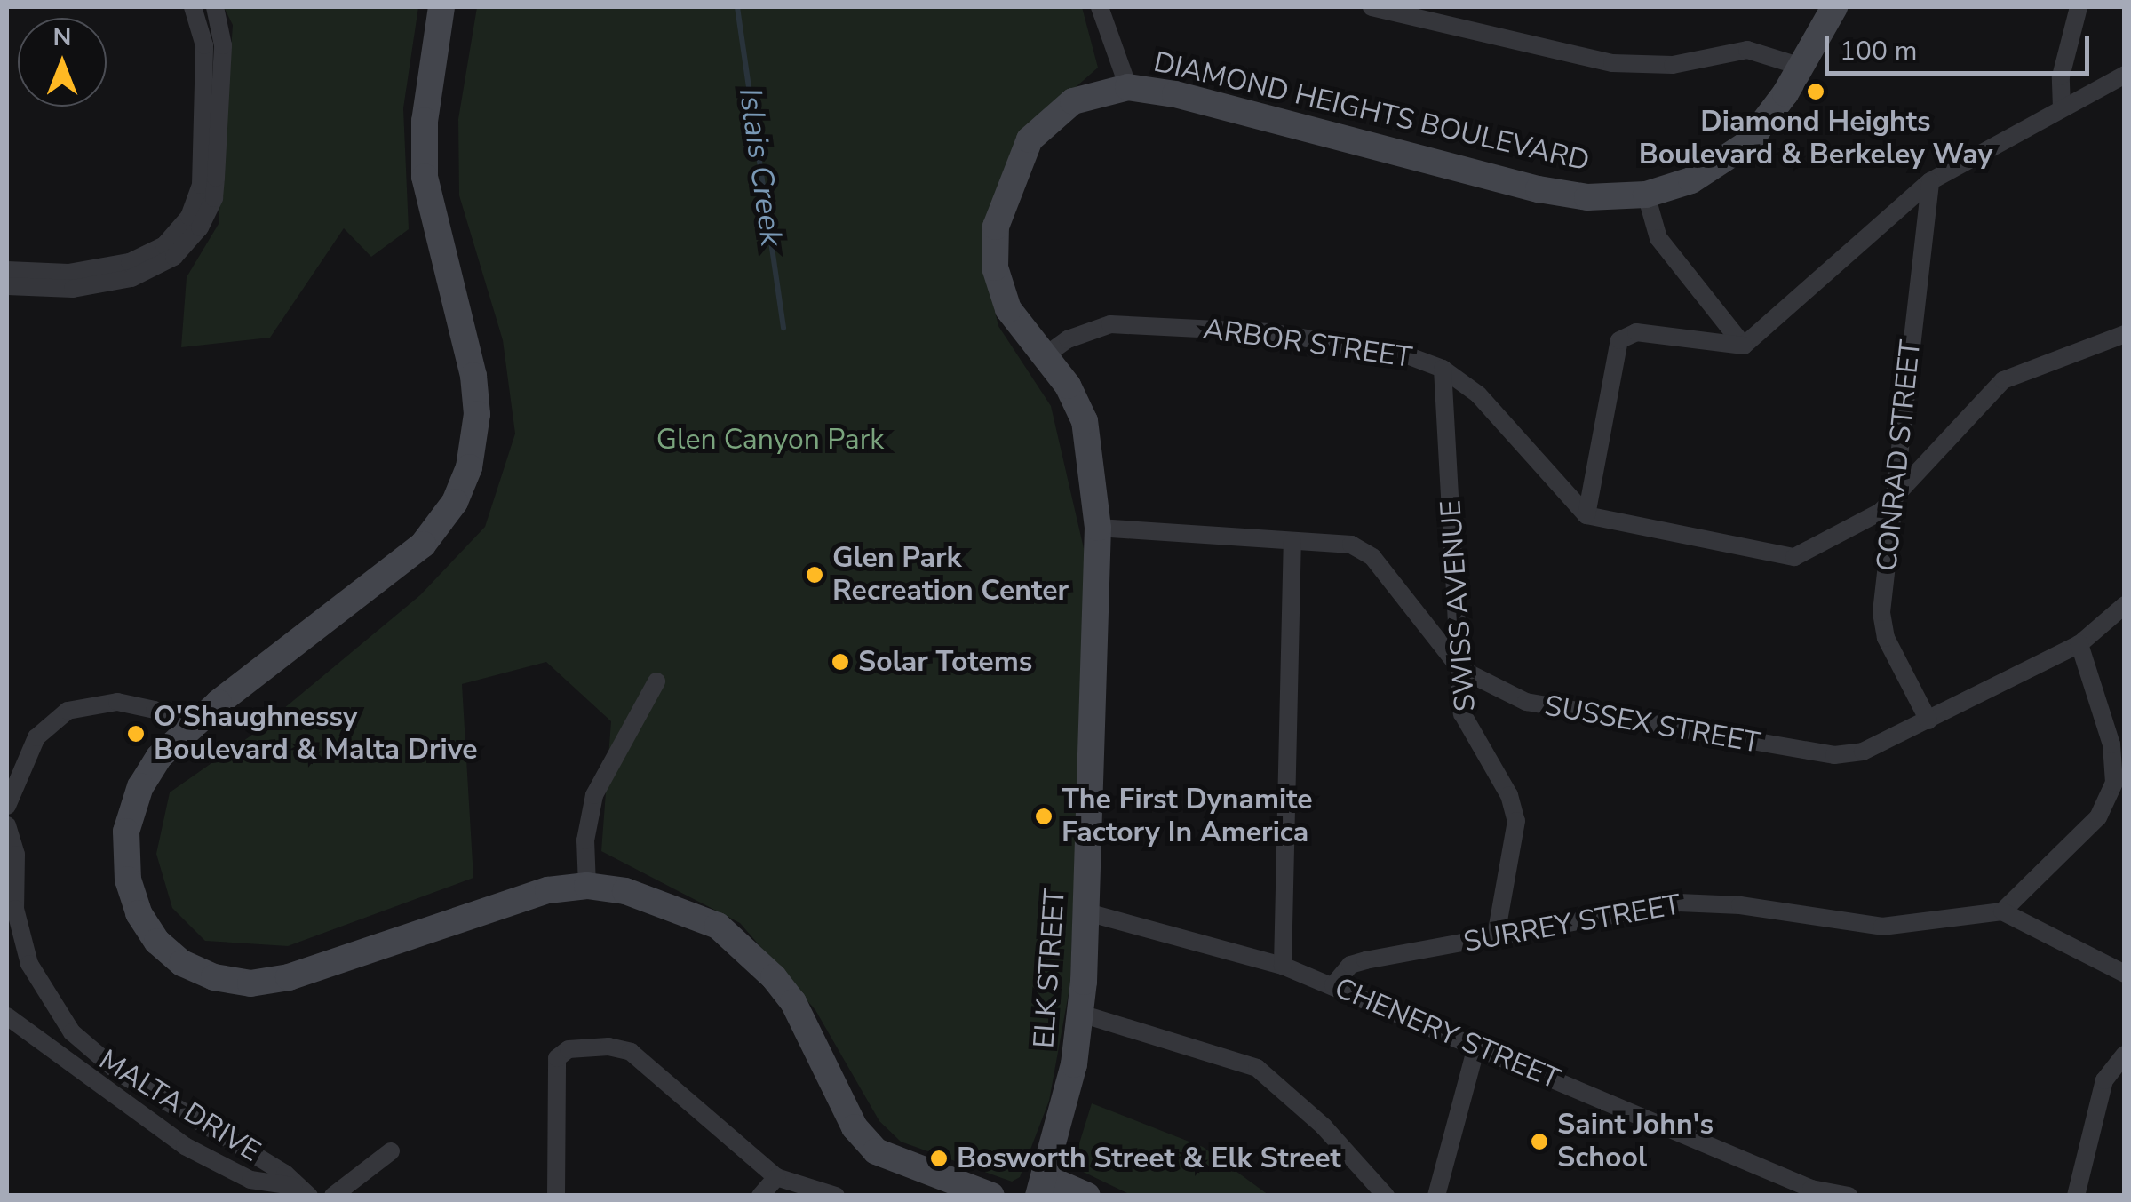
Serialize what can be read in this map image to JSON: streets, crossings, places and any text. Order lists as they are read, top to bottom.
{
  "streets": {
    "main road": ["DIAMOND HEIGHTS BOULEVARD", "ELK STREET"],
    "street": [
      "ARBOR STREET",
      "CONRAD STREET",
      "SWISS AVENUE",
      "SUSSEX STREET",
      "SURREY STREET",
      "CHENERY STREET",
      "MALTA DRIVE"
    ]
  },
  "crossings": [
    ["DIAMOND HEIGHTS BOULEVARD", "ARBOR STREET"],
    ["DIAMOND HEIGHTS BOULEVARD", "SUSSEX STREET"],
    ["DIAMOND HEIGHTS BOULEVARD", "ELK STREET"],
    ["ARBOR STREET", "SWISS AVENUE"],
    ["CONRAD STREET", "SUSSEX STREET"],
    ["SWISS AVENUE", "SUSSEX STREET"],
    ["SWISS AVENUE", "SURREY STREET"],
    ["SUSSEX STREET", "ELK STREET"],
    ["SURREY STREET", "CHENERY STREET"],
    ["ELK STREET", "CHENERY STREET"]
  ],
  "water": ["Islais Creek"],
  "parks": ["Glen Canyon Park"],
  "places": [
    "Diamond Heights Boulevard & Berkeley Way",
    "Glen Park Recreation Center",
    "Solar Totems",
    "O'Shaughnessy Boulevard & Malta Drive",
    "The First Dynamite Factory In America",
    "Saint John's School",
    "Bosworth Street & Elk Street"
  ],
  "scale_bar": "100 m",
  "north": "top"
}
